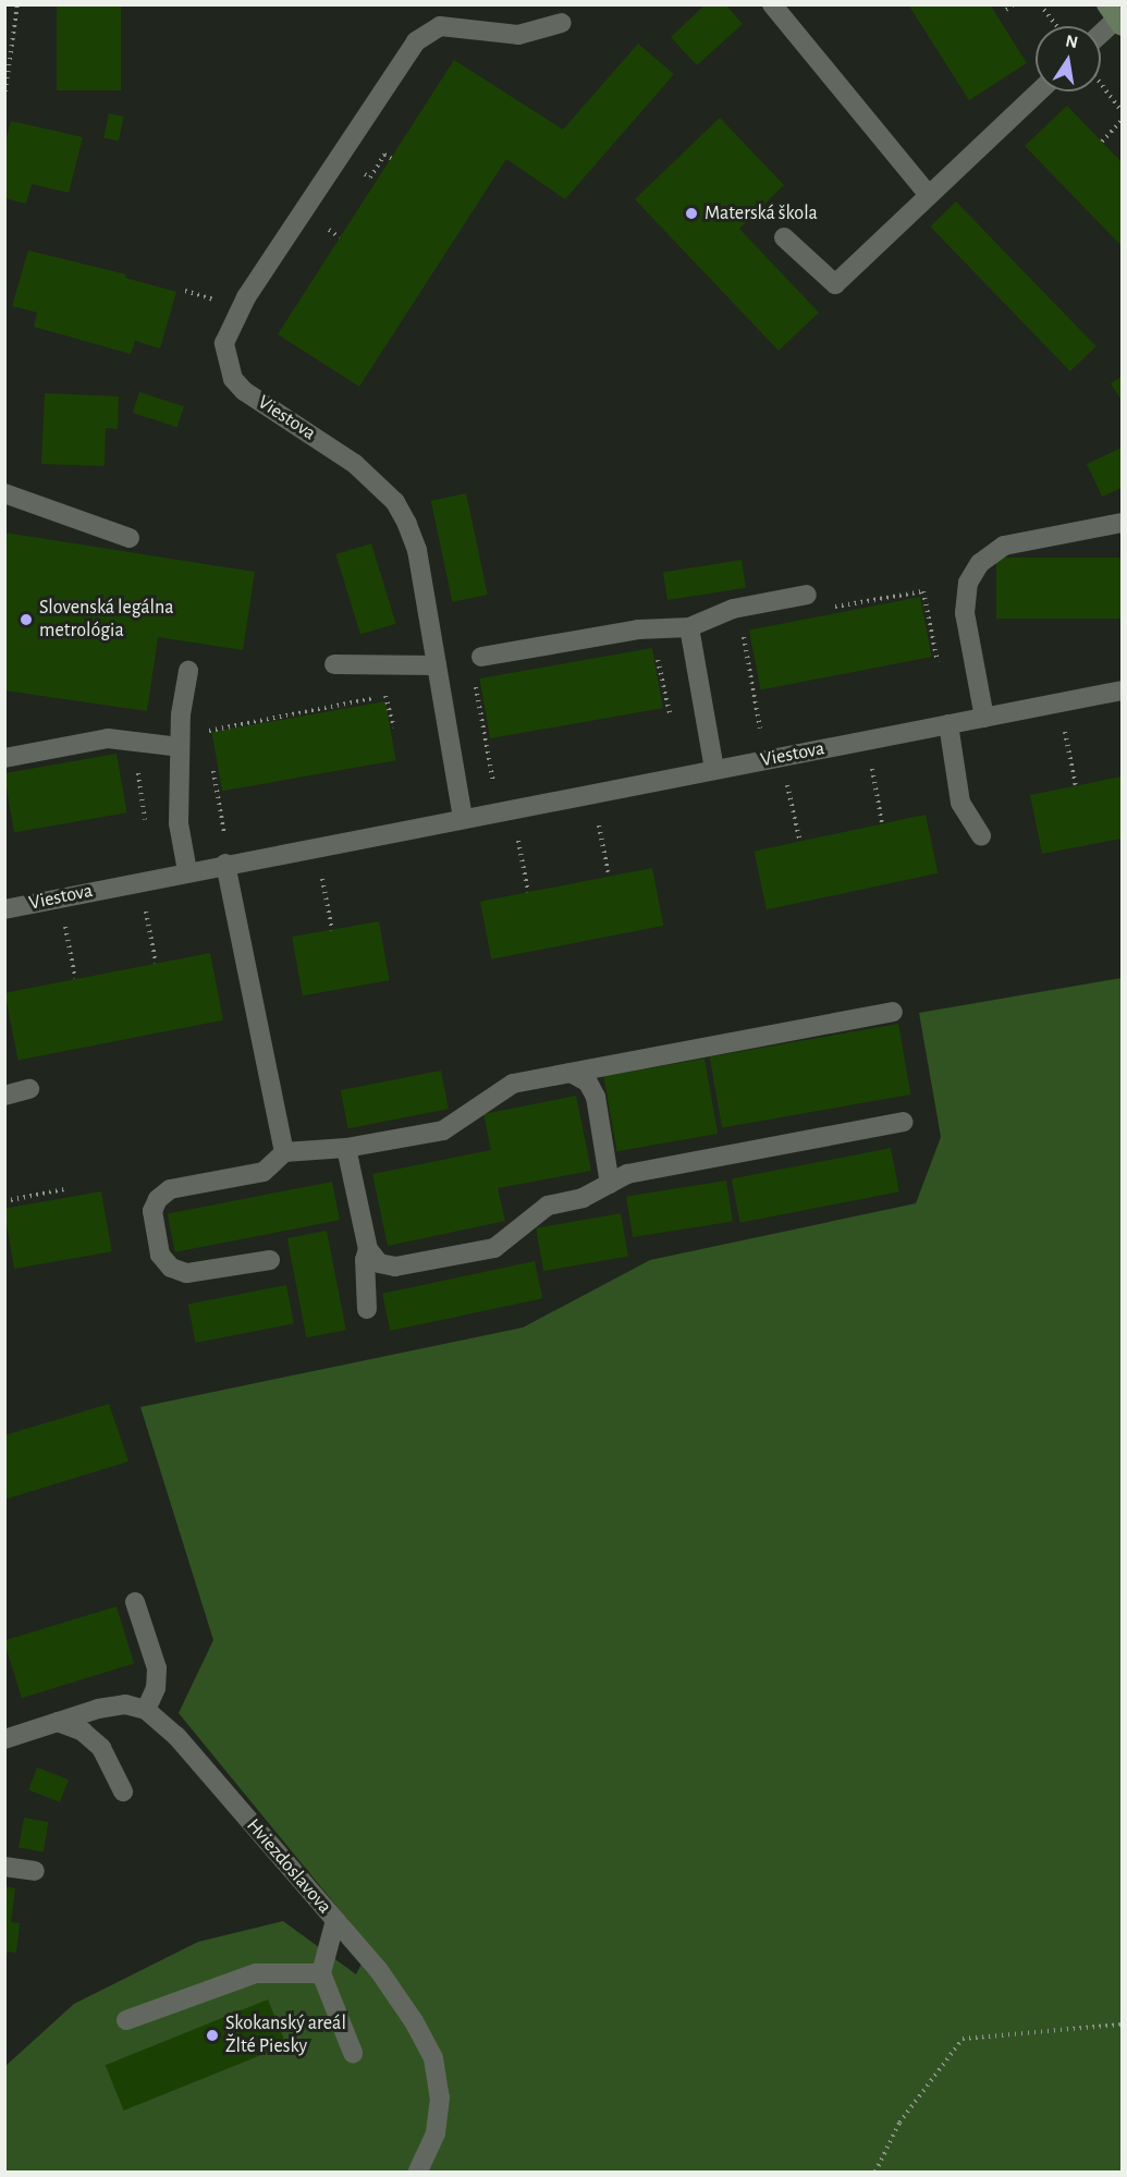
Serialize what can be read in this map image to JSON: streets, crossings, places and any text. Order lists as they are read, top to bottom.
{
  "streets": {
    "street": ["Viestova", "Hviezdoslavova"]
  },
  "places": ["Materská škola", "Slovenská legálna metrológia", "Skokanský areál Žlté Piesky"],
  "north": "top"
}
